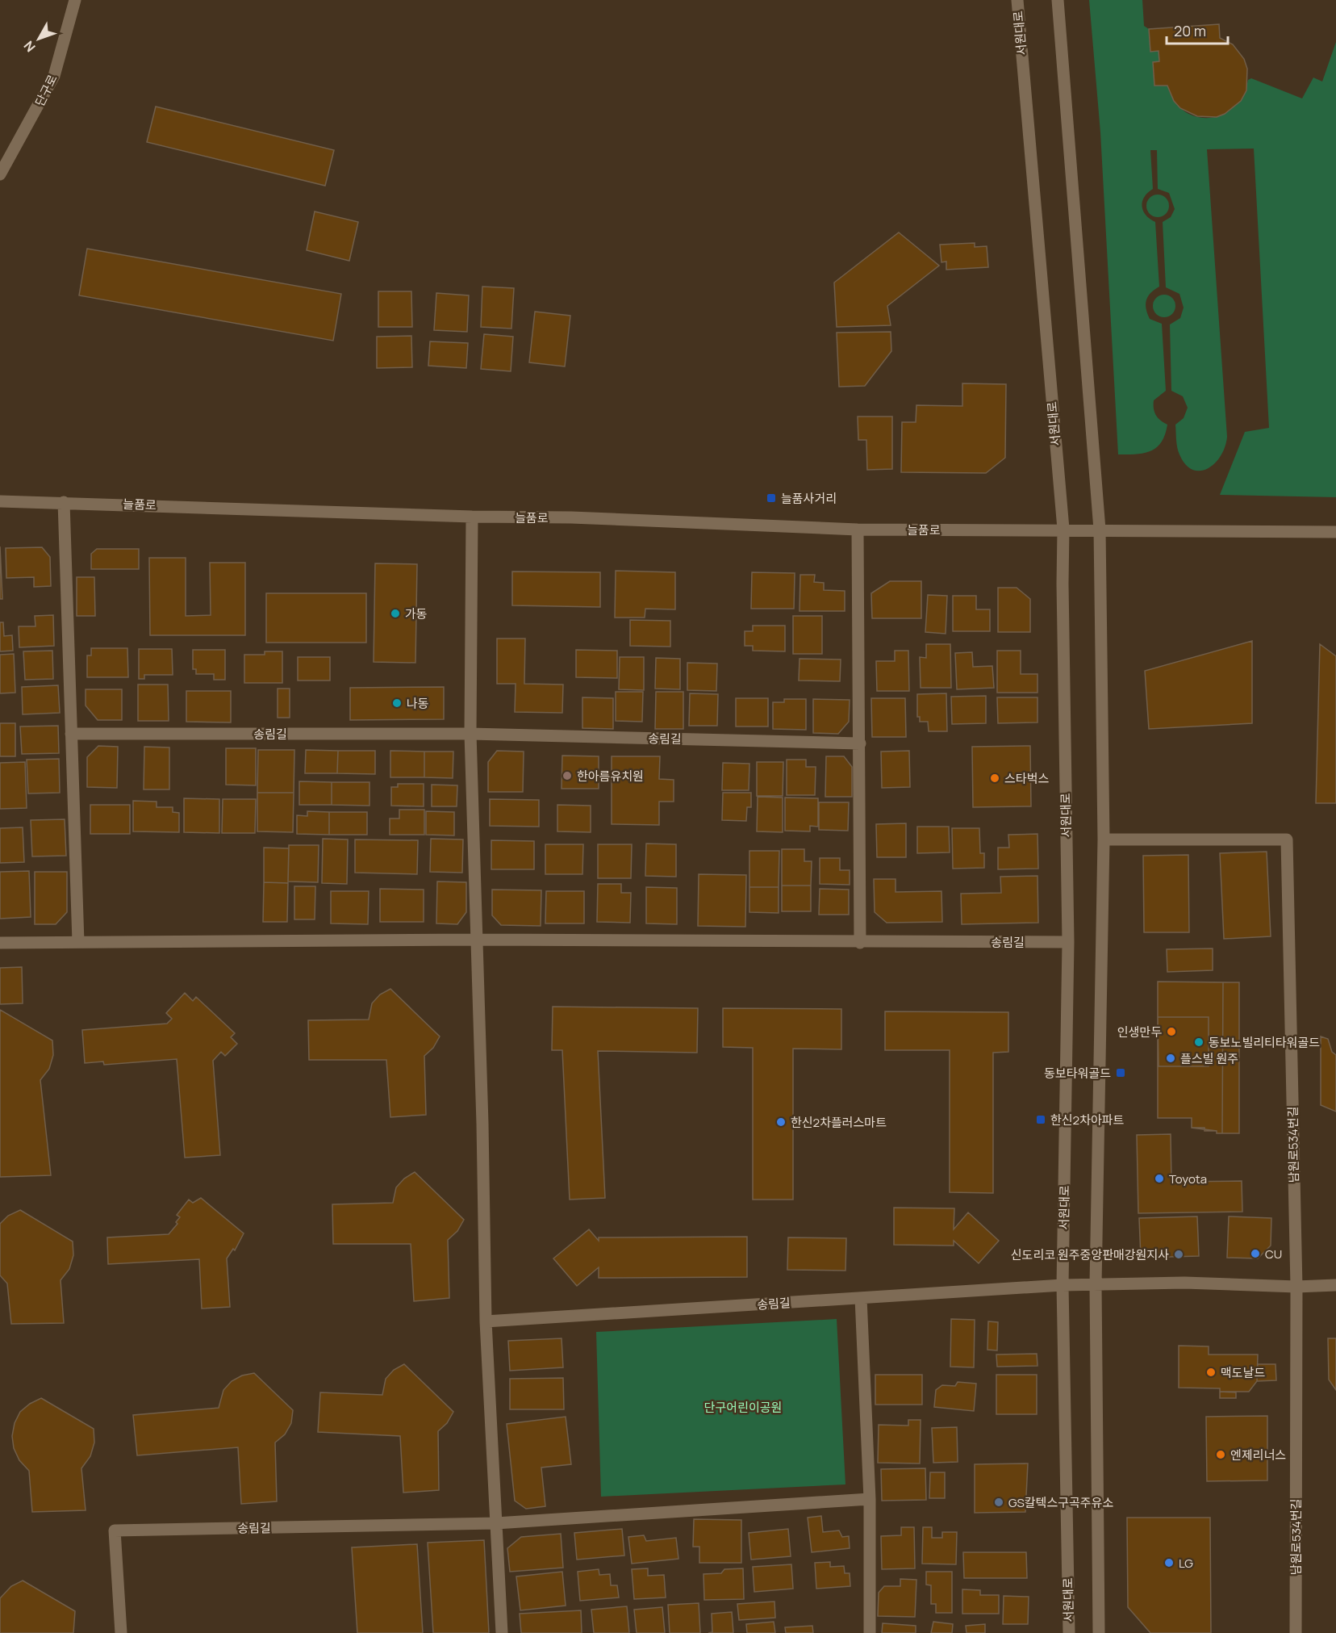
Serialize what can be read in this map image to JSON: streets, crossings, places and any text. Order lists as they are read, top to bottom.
{
  "streets": {
    "street": [
      "서원대로",
      "단구로",
      "늘품로",
      "송림길",
      "남원로534번길"
    ]
  },
  "crossings": [
    ["서원대로", "늘품로"],
    ["서원대로", "송림길"],
    ["송림길", "남원로534번길"]
  ],
  "parks": ["단구어린이공원"],
  "places": {
    "transit": ["늘품사거리", "동보타워골드", "한신2차아파트"],
    "other": [
      "가동",
      "나동",
      "한아름유치원",
      "스타벅스",
      "인생만두",
      "동보노빌리티타워골드",
      "플스빌 원주",
      "한신2차플러스마트",
      "Toyota",
      "CU",
      "신도리코 원주중앙판매강원지사",
      "맥도날드",
      "엔제리너스",
      "GS칼텍스구곡주유소",
      "LG"
    ]
  },
  "scale_bar": "20 m",
  "north": "bottom left"
}
